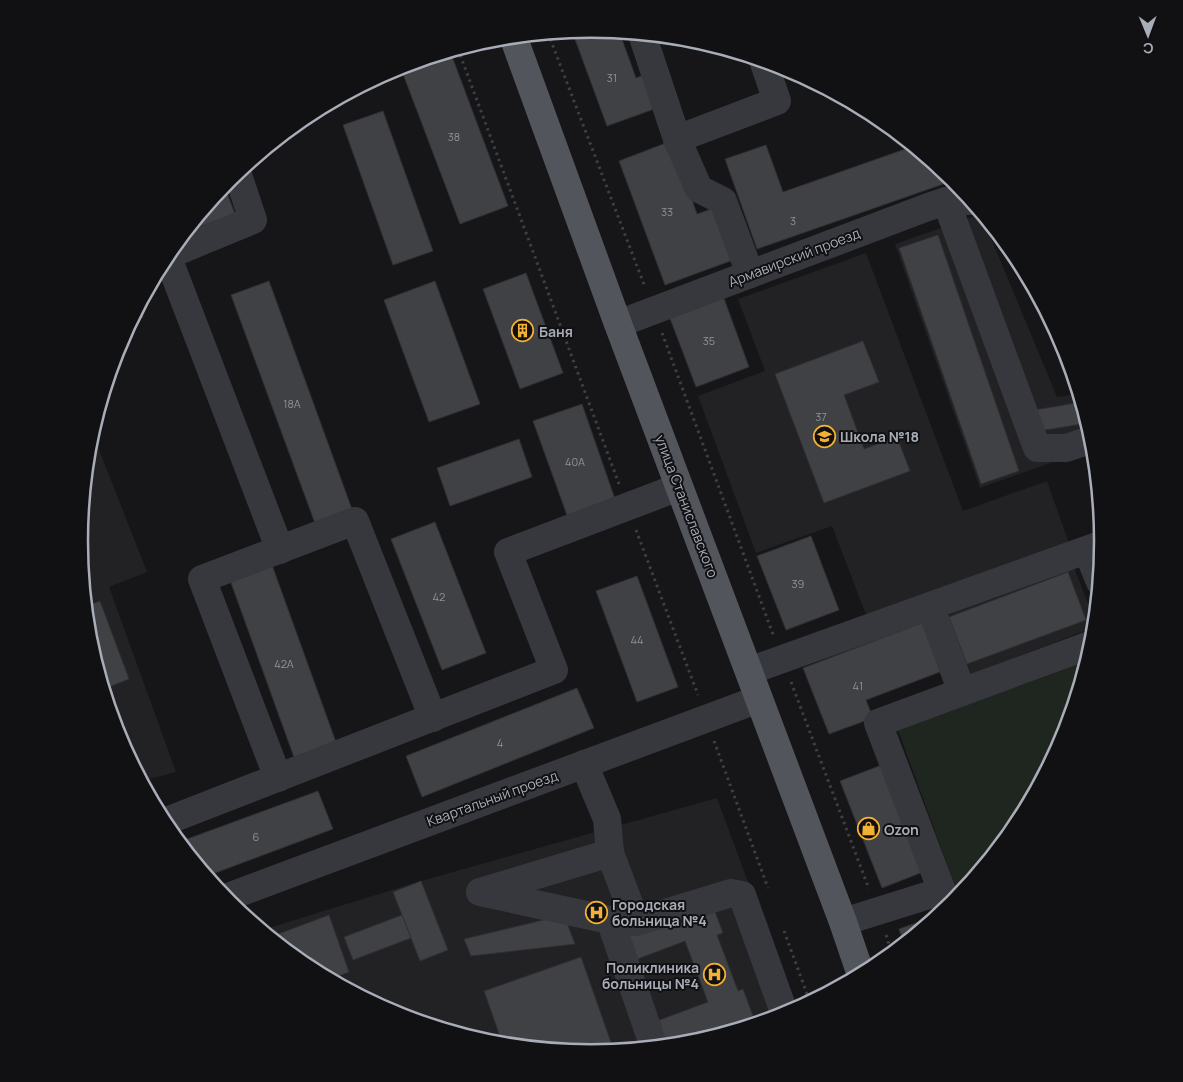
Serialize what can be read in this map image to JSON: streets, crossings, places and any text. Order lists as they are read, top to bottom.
{
  "streets": {
    "main road": ["улица Станиславского"],
    "street": ["Армавирский проезд", "Квартальный проезд"]
  },
  "crossings": [
    ["Армавирский проезд", "улица Станиславского"],
    ["улица Станиславского", "Квартальный проезд"]
  ],
  "places": {
    "building": ["Баня"],
    "school or university": ["Школа №18"],
    "shop": ["Ozon"],
    "hospital": ["Городская больница №4", "Поликлиника больницы №4"]
  },
  "house_numbers": [
    "31",
    "38",
    "33",
    "3",
    "35",
    "18А",
    "37",
    "40А",
    "39",
    "42",
    "44",
    "42А",
    "41",
    "4",
    "6"
  ],
  "north": "bottom"
}
